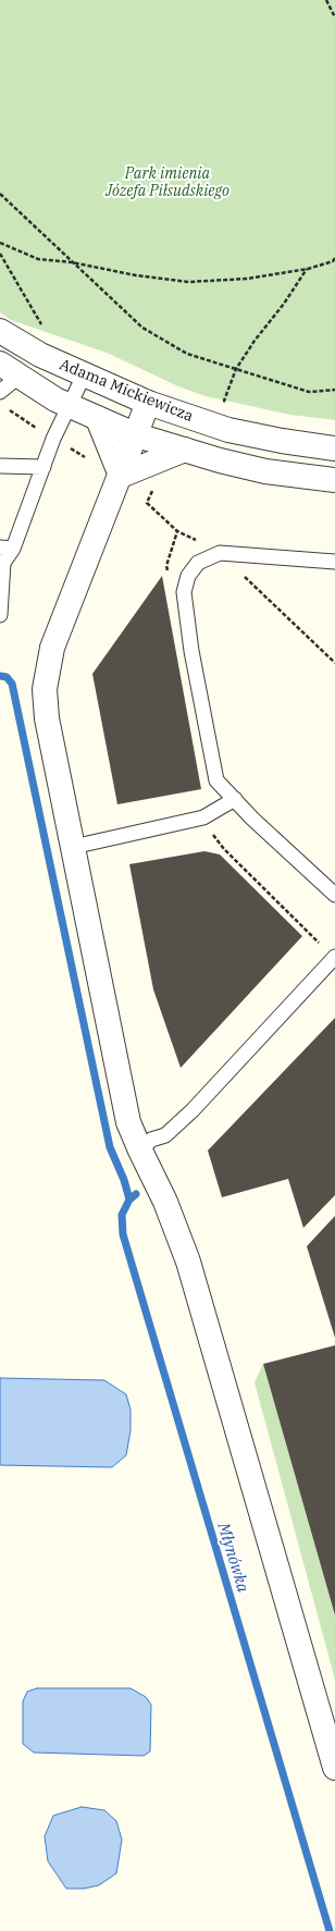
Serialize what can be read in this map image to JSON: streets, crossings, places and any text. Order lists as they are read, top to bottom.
{
  "streets": {
    "street": ["Adama Mickiewicza"]
  },
  "water": ["Młynówka"],
  "parks": ["Park imienia Józefa Piłsudskiego"]
}
